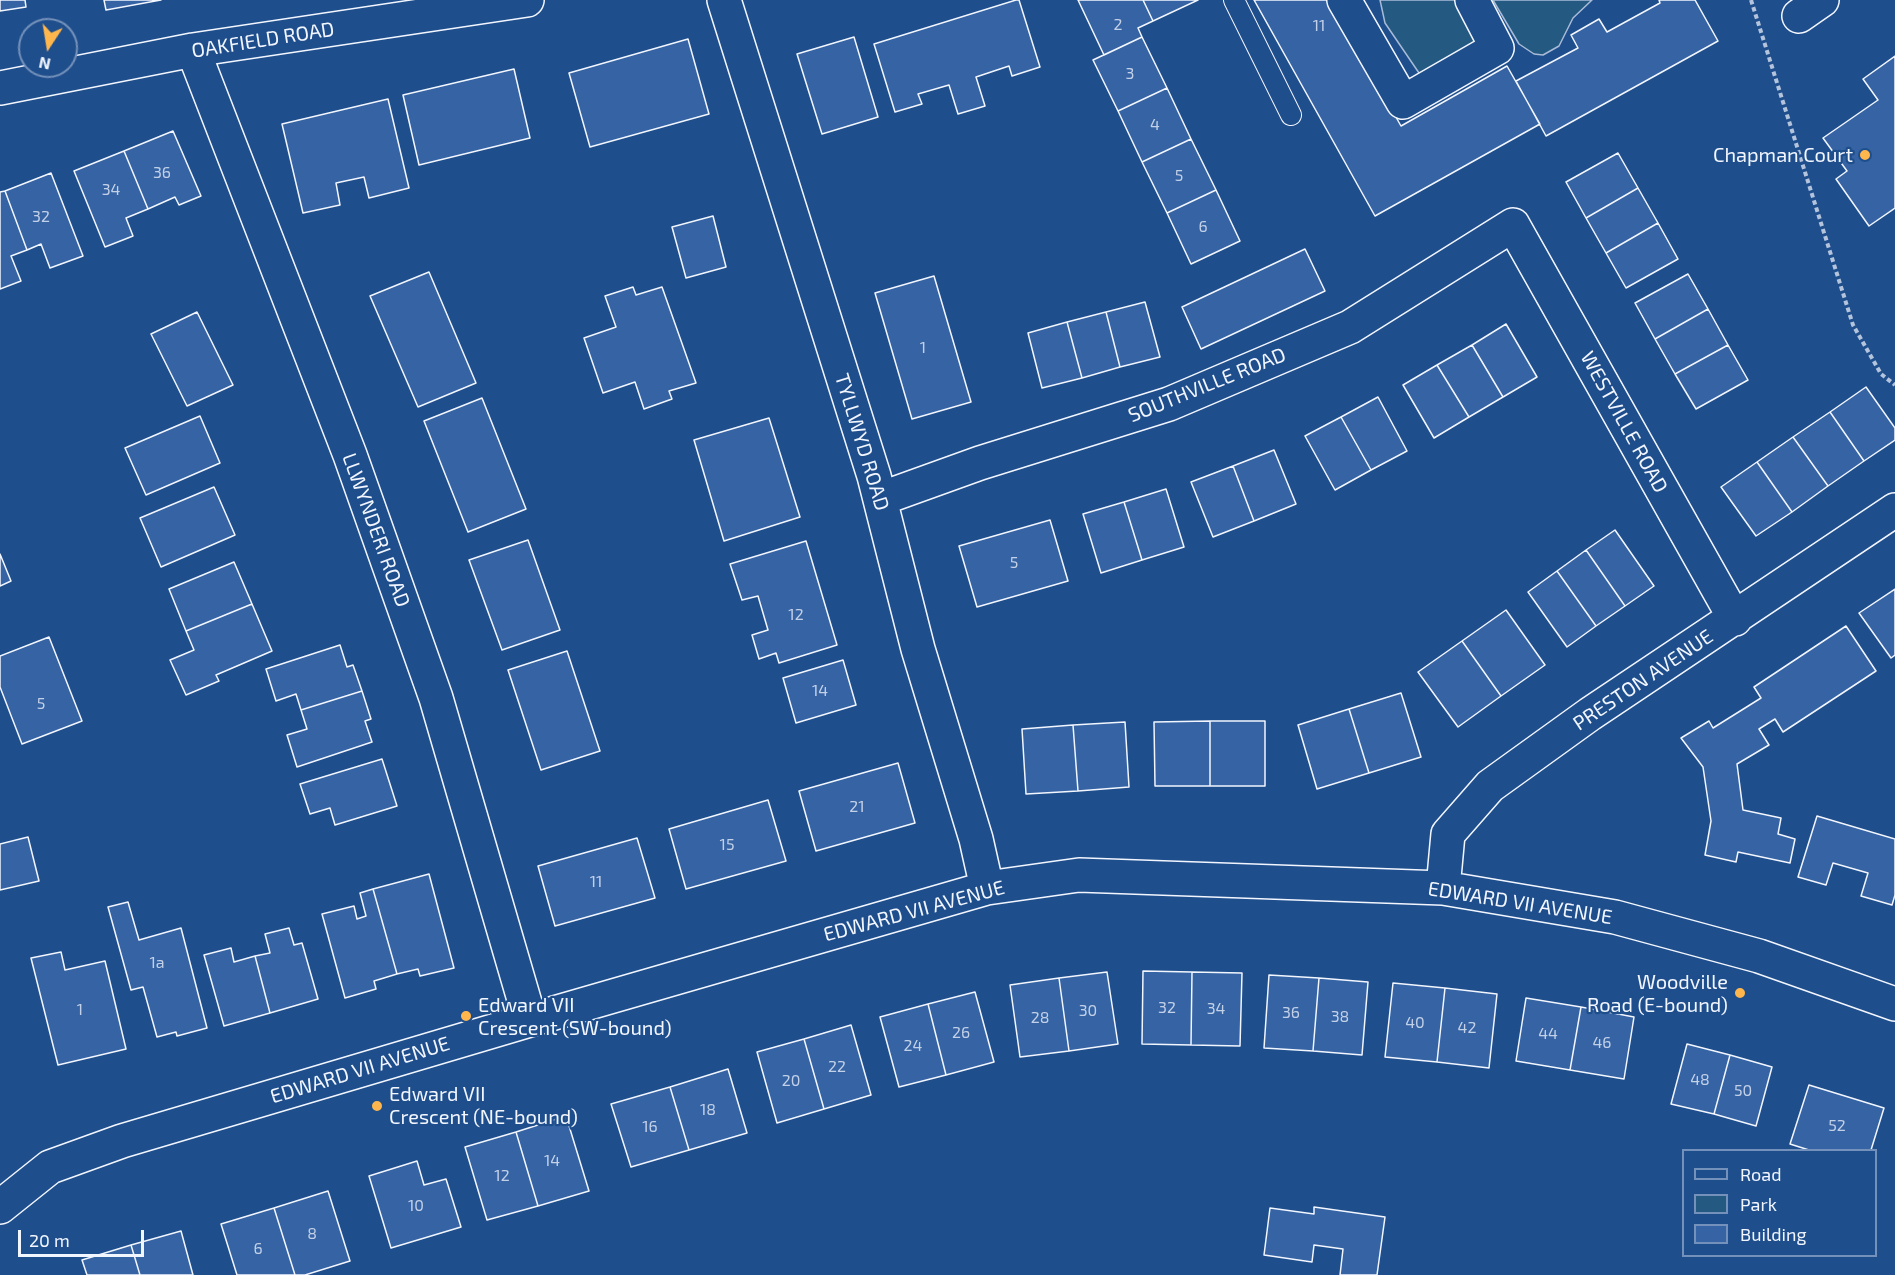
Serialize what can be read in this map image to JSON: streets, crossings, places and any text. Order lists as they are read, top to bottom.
{
  "streets": {
    "street": [
      "OAKFIELD ROAD",
      "SOUTHVILLE ROAD",
      "WESTVILLE ROAD",
      "TYLLWYD ROAD",
      "LLWYNDERI ROAD",
      "PRESTON AVENUE",
      "EDWARD VII AVENUE"
    ]
  },
  "crossings": [
    ["OAKFIELD ROAD", "LLWYNDERI ROAD"],
    ["SOUTHVILLE ROAD", "WESTVILLE ROAD"],
    ["SOUTHVILLE ROAD", "TYLLWYD ROAD"],
    ["WESTVILLE ROAD", "PRESTON AVENUE"],
    ["TYLLWYD ROAD", "EDWARD VII AVENUE"],
    ["LLWYNDERI ROAD", "EDWARD VII AVENUE"],
    ["PRESTON AVENUE", "EDWARD VII AVENUE"]
  ],
  "places": [
    "Chapman Court",
    "Woodville Road (E-bound)",
    "Edward VII Crescent (SW-bound)",
    "Edward VII Crescent (NE-bound)"
  ],
  "house_numbers": [
    "2",
    "11",
    "3",
    "4",
    "36",
    "5",
    "34",
    "32",
    "6",
    "1",
    "5",
    "12",
    "14",
    "5",
    "21",
    "15",
    "11",
    "1a",
    "32",
    "34",
    "1",
    "30",
    "36",
    "38",
    "28",
    "40",
    "42",
    "26",
    "44",
    "46",
    "24",
    "22",
    "48",
    "20",
    "50",
    "18",
    "52",
    "16",
    "14",
    "12",
    "10",
    "8",
    "6"
  ],
  "legend": ["Road", "Park", "Building"],
  "scale_bar": "20 m",
  "north": "bottom"
}
